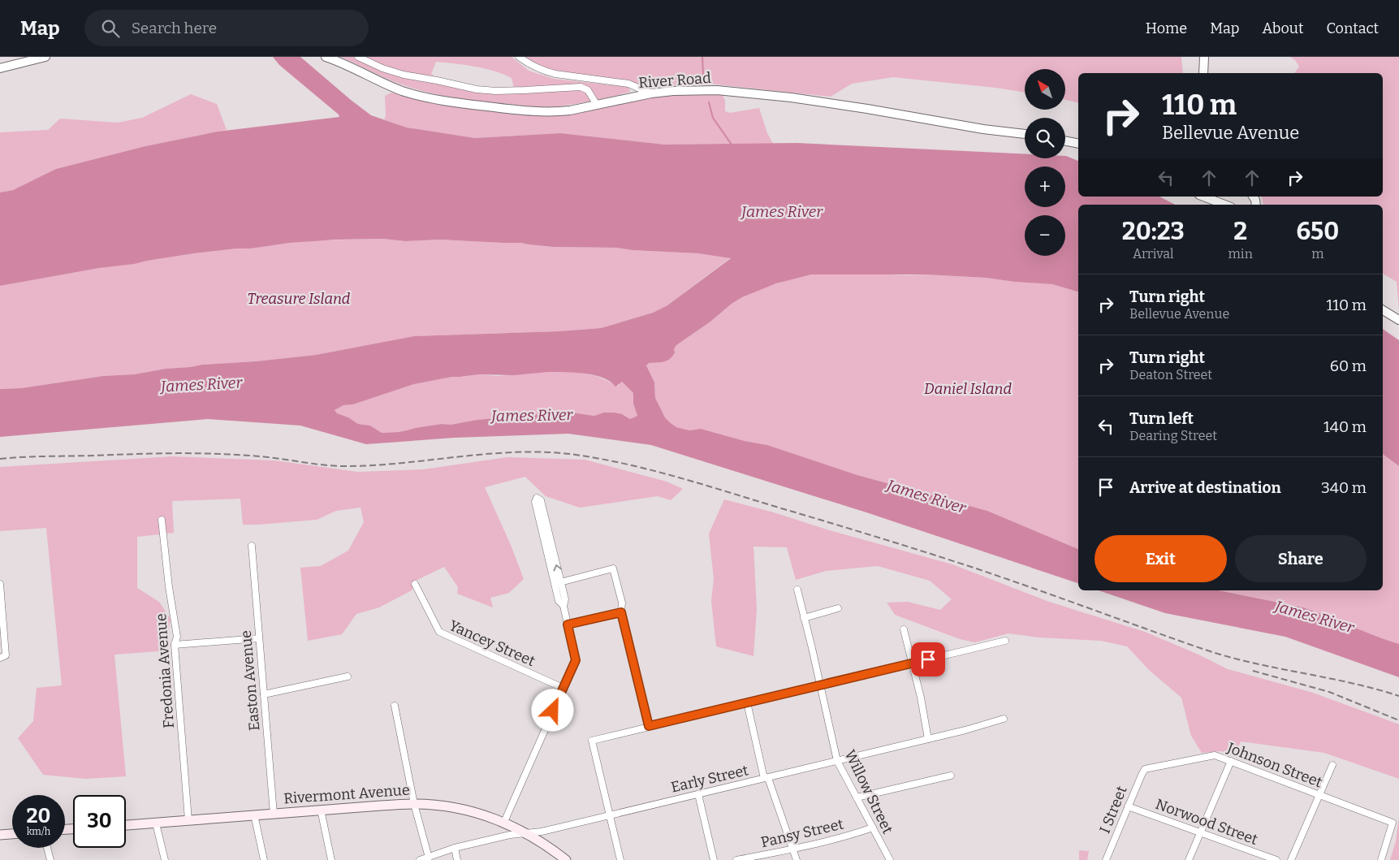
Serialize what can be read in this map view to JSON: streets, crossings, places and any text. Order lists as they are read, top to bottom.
{
  "streets": {
    "main road": ["Rivermont Avenue"],
    "street": [
      "River Road",
      "Yancey Street",
      "Fredonia Avenue",
      "Easton Avenue",
      "Johnson Street",
      "Early Street",
      "Willow Street",
      "I Street",
      "Norwood Street",
      "Pansy Street"
    ]
  },
  "crossings": [
    ["Fredonia Avenue", "Rivermont Avenue"],
    ["Easton Avenue", "Rivermont Avenue"],
    ["Johnson Street", "I Street"],
    ["Early Street", "Willow Street"],
    ["Early Street", "Rivermont Avenue"],
    ["Willow Street", "Pansy Street"],
    ["I Street", "Norwood Street"]
  ],
  "water": ["James River"],
  "parks": ["Treasure Island", "Daniel Island"],
  "north": "top left",
  "page": {
    "header": "Map",
    "search": "Search here",
    "nav": [
      "Home",
      "Map",
      "About",
      "Contact"
    ],
    "map_buttons": ["+", "−"],
    "turn": ["110 m", "Bellevue Avenue"],
    "eta": [
      "20:23",
      "Arrival",
      "2",
      "min",
      "650",
      "m"
    ],
    "list": [
      {
        "name": "Turn right",
        "note": "Bellevue Avenue",
        "value": "110 m"
      },
      {
        "name": "Turn right",
        "note": "Deaton Street",
        "value": "60 m"
      },
      {
        "name": "Turn left",
        "note": "Dearing Street",
        "value": "140 m"
      },
      {
        "name": "Arrive at destination",
        "value": "340 m"
      }
    ],
    "buttons": ["Exit", "Share"],
    "speed": "20 km/h",
    "limit": "30"
  }
}
